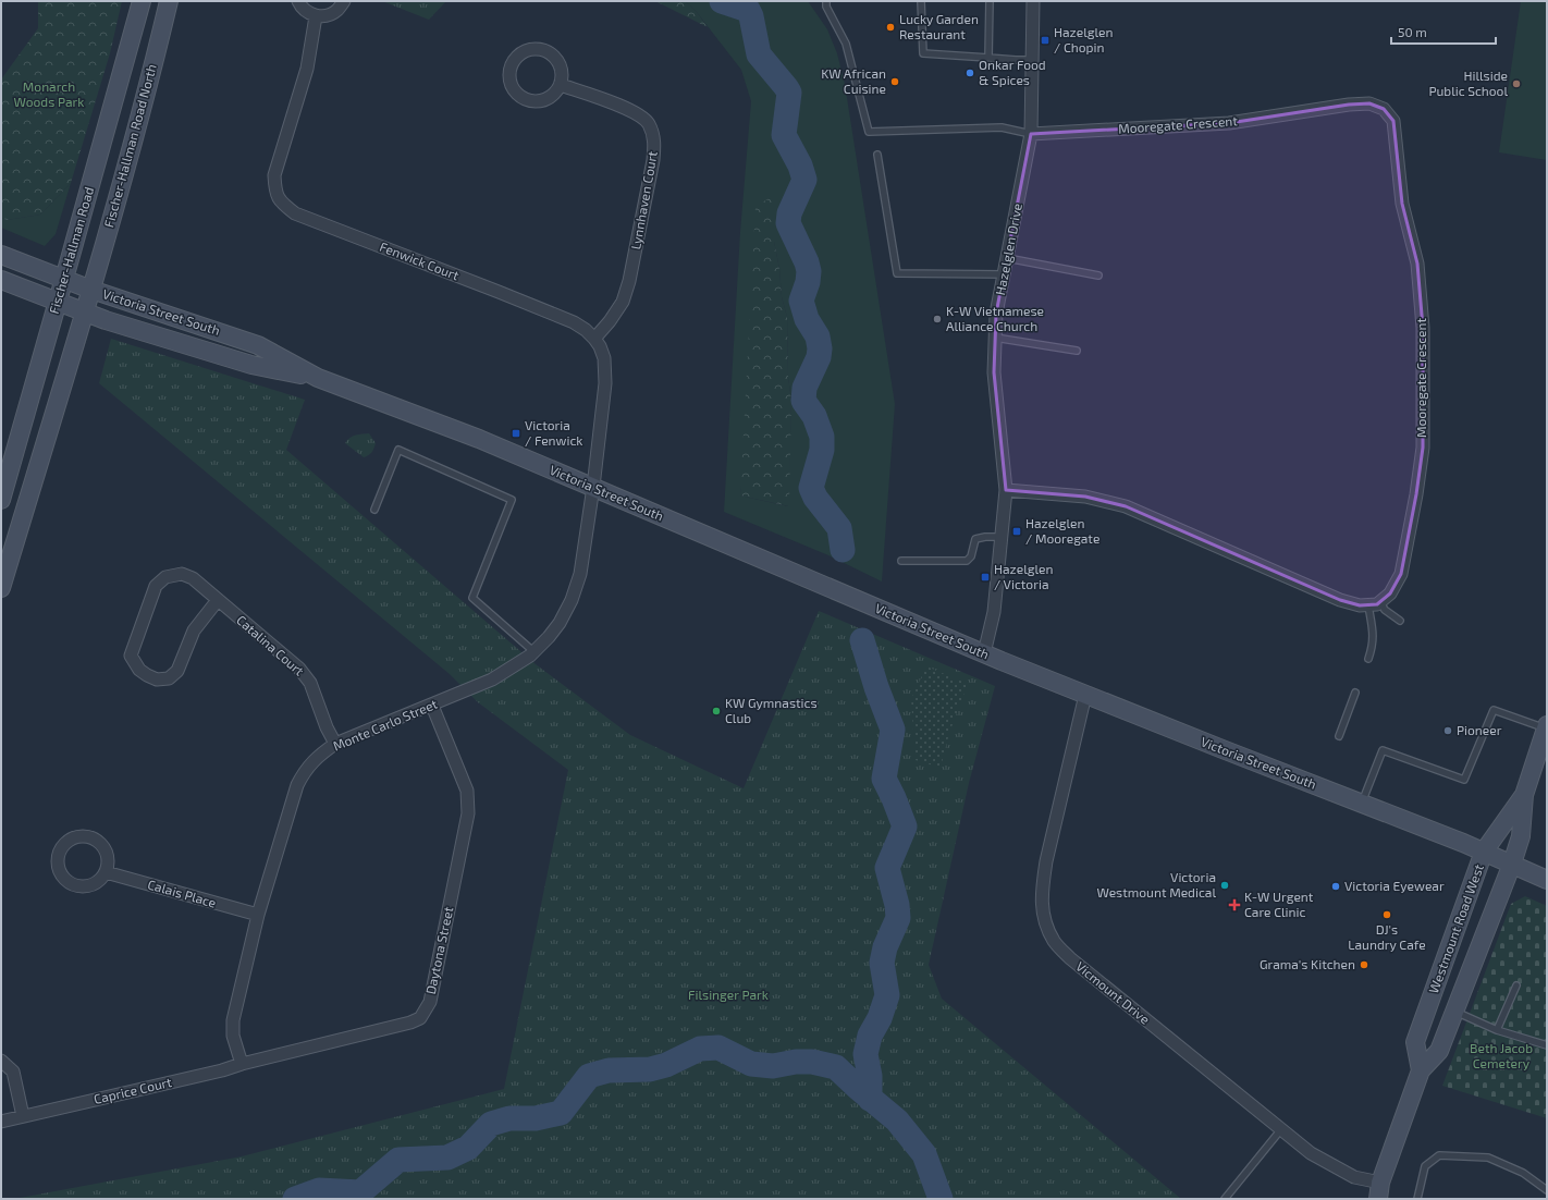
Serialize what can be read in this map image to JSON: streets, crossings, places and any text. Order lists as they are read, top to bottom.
{
  "streets": {
    "main road": [
      "Fischer-Hallman Road North",
      "Fischer-Hallman Road",
      "Victoria Street South",
      "Westmount Road West"
    ],
    "street": [
      "Mooregate Crescent",
      "Lynnhaven Court",
      "Hazelglen Drive",
      "Fenwick Court",
      "Catalina Court",
      "Monte Carlo Street",
      "Calais Place",
      "Daytona Street",
      "Vicmount Drive",
      "Caprice Court"
    ]
  },
  "crossings": [
    ["Mooregate Crescent", "Hazelglen Drive"],
    ["Fischer-Hallman Road North", "Victoria Street South"],
    ["Lynnhaven Court", "Fenwick Court"],
    ["Hazelglen Drive", "Victoria Street South"],
    ["Fischer-Hallman Road", "Victoria Street South"],
    ["Fenwick Court", "Victoria Street South"],
    ["Fenwick Court", "Monte Carlo Street"],
    ["Victoria Street South", "Monte Carlo Street"],
    ["Victoria Street South", "Westmount Road West"],
    ["Victoria Street South", "Vicmount Drive"],
    ["Catalina Court", "Monte Carlo Street"],
    ["Monte Carlo Street", "Calais Place"],
    ["Monte Carlo Street", "Daytona Street"],
    ["Monte Carlo Street", "Caprice Court"],
    ["Westmount Road West", "Vicmount Drive"],
    ["Daytona Street", "Caprice Court"]
  ],
  "parks": ["Monarch Woods Park", "Filsinger Park", "Beth Jacob Cemetery"],
  "places": {
    "other": [
      "Lucky Garden Restaurant",
      "Onkar Food & Spices",
      "KW African Cuisine",
      "Hillside Public School",
      "K-W Vietnamese Alliance Church",
      "KW Gymnastics Club",
      "Pioneer",
      "Victoria Westmount Medical",
      "Victoria Eyewear",
      "DJ's Laundry Cafe",
      "Grama's Kitchen"
    ],
    "transit": [
      "Hazelglen / Chopin",
      "Victoria / Fenwick",
      "Hazelglen / Mooregate",
      "Hazelglen / Victoria"
    ],
    "health": ["K-W Urgent Care Clinic"]
  },
  "scale_bar": "50 m"
}
